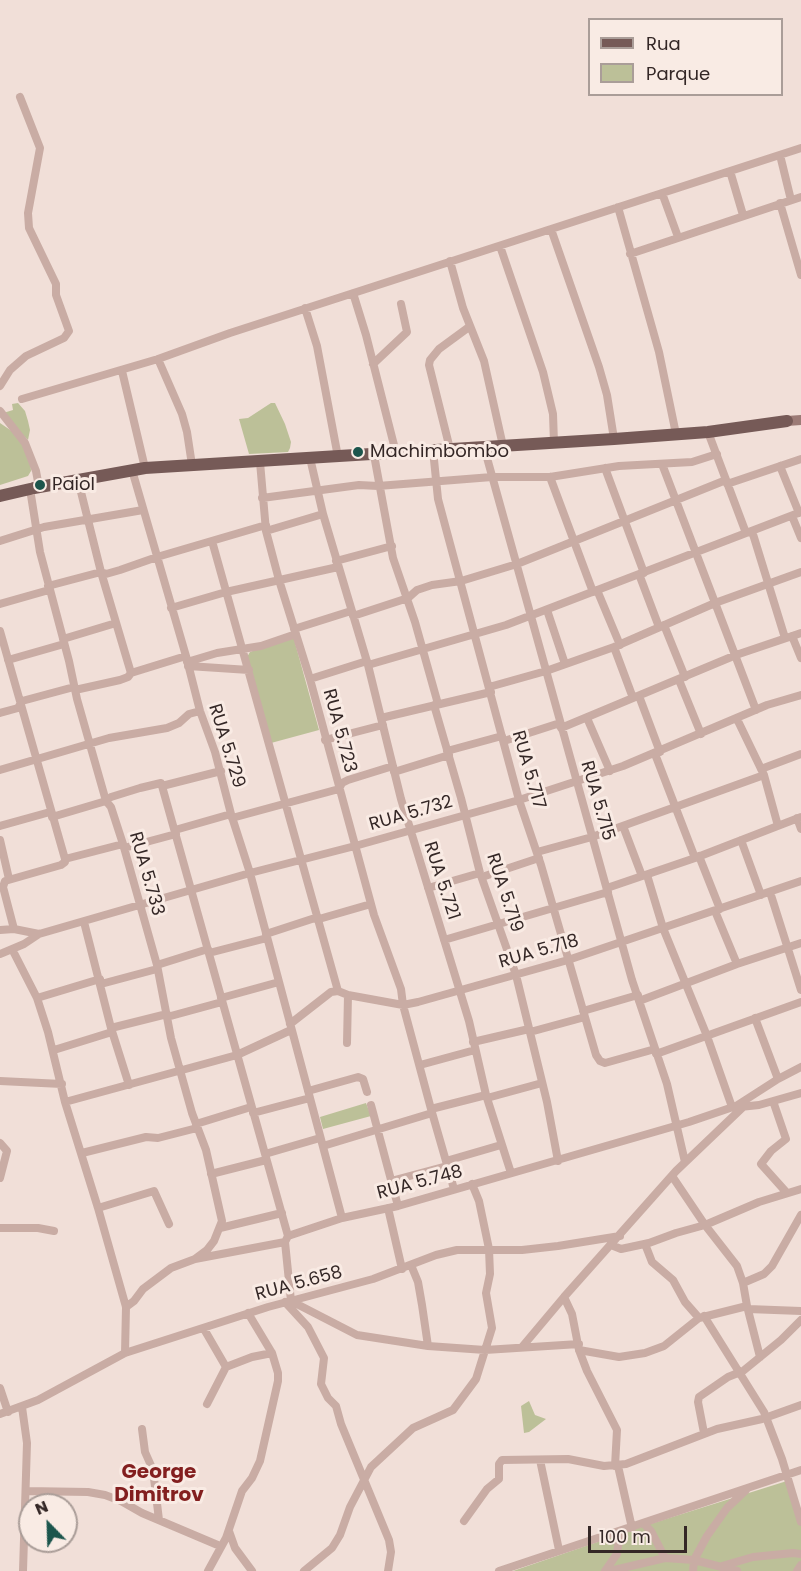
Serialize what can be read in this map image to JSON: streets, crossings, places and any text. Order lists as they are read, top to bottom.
{
  "streets": {
    "street": [
      "RUA 5.723",
      "RUA 5.729",
      "RUA 5.717",
      "RUA 5.715",
      "RUA 5.732",
      "RUA 5.733",
      "RUA 5.721",
      "RUA 5.719",
      "RUA 5.718",
      "RUA 5.748",
      "RUA 5.658"
    ]
  },
  "crossings": [
    ["RUA 5.723", "RUA 5.732"],
    ["RUA 5.723", "RUA 5.718"],
    ["RUA 5.723", "RUA 5.748"],
    ["RUA 5.729", "RUA 5.732"],
    ["RUA 5.729", "RUA 5.748"],
    ["RUA 5.717", "RUA 5.715"],
    ["RUA 5.717", "RUA 5.732"],
    ["RUA 5.717", "RUA 5.718"],
    ["RUA 5.715", "RUA 5.732"],
    ["RUA 5.715", "RUA 5.718"],
    ["RUA 5.715", "RUA 5.748"],
    ["RUA 5.732", "RUA 5.733"],
    ["RUA 5.732", "RUA 5.721"],
    ["RUA 5.732", "RUA 5.719"],
    ["RUA 5.721", "RUA 5.718"],
    ["RUA 5.721", "RUA 5.748"],
    ["RUA 5.719", "RUA 5.718"],
    ["RUA 5.719", "RUA 5.748"],
    ["RUA 5.748", "RUA 5.658"]
  ],
  "districts": ["George Dimitrov"],
  "places": ["Machimbombo", "Paiol"],
  "legend": ["Rua", "Parque"],
  "scale_bar": "100 m",
  "north": "top left"
}
